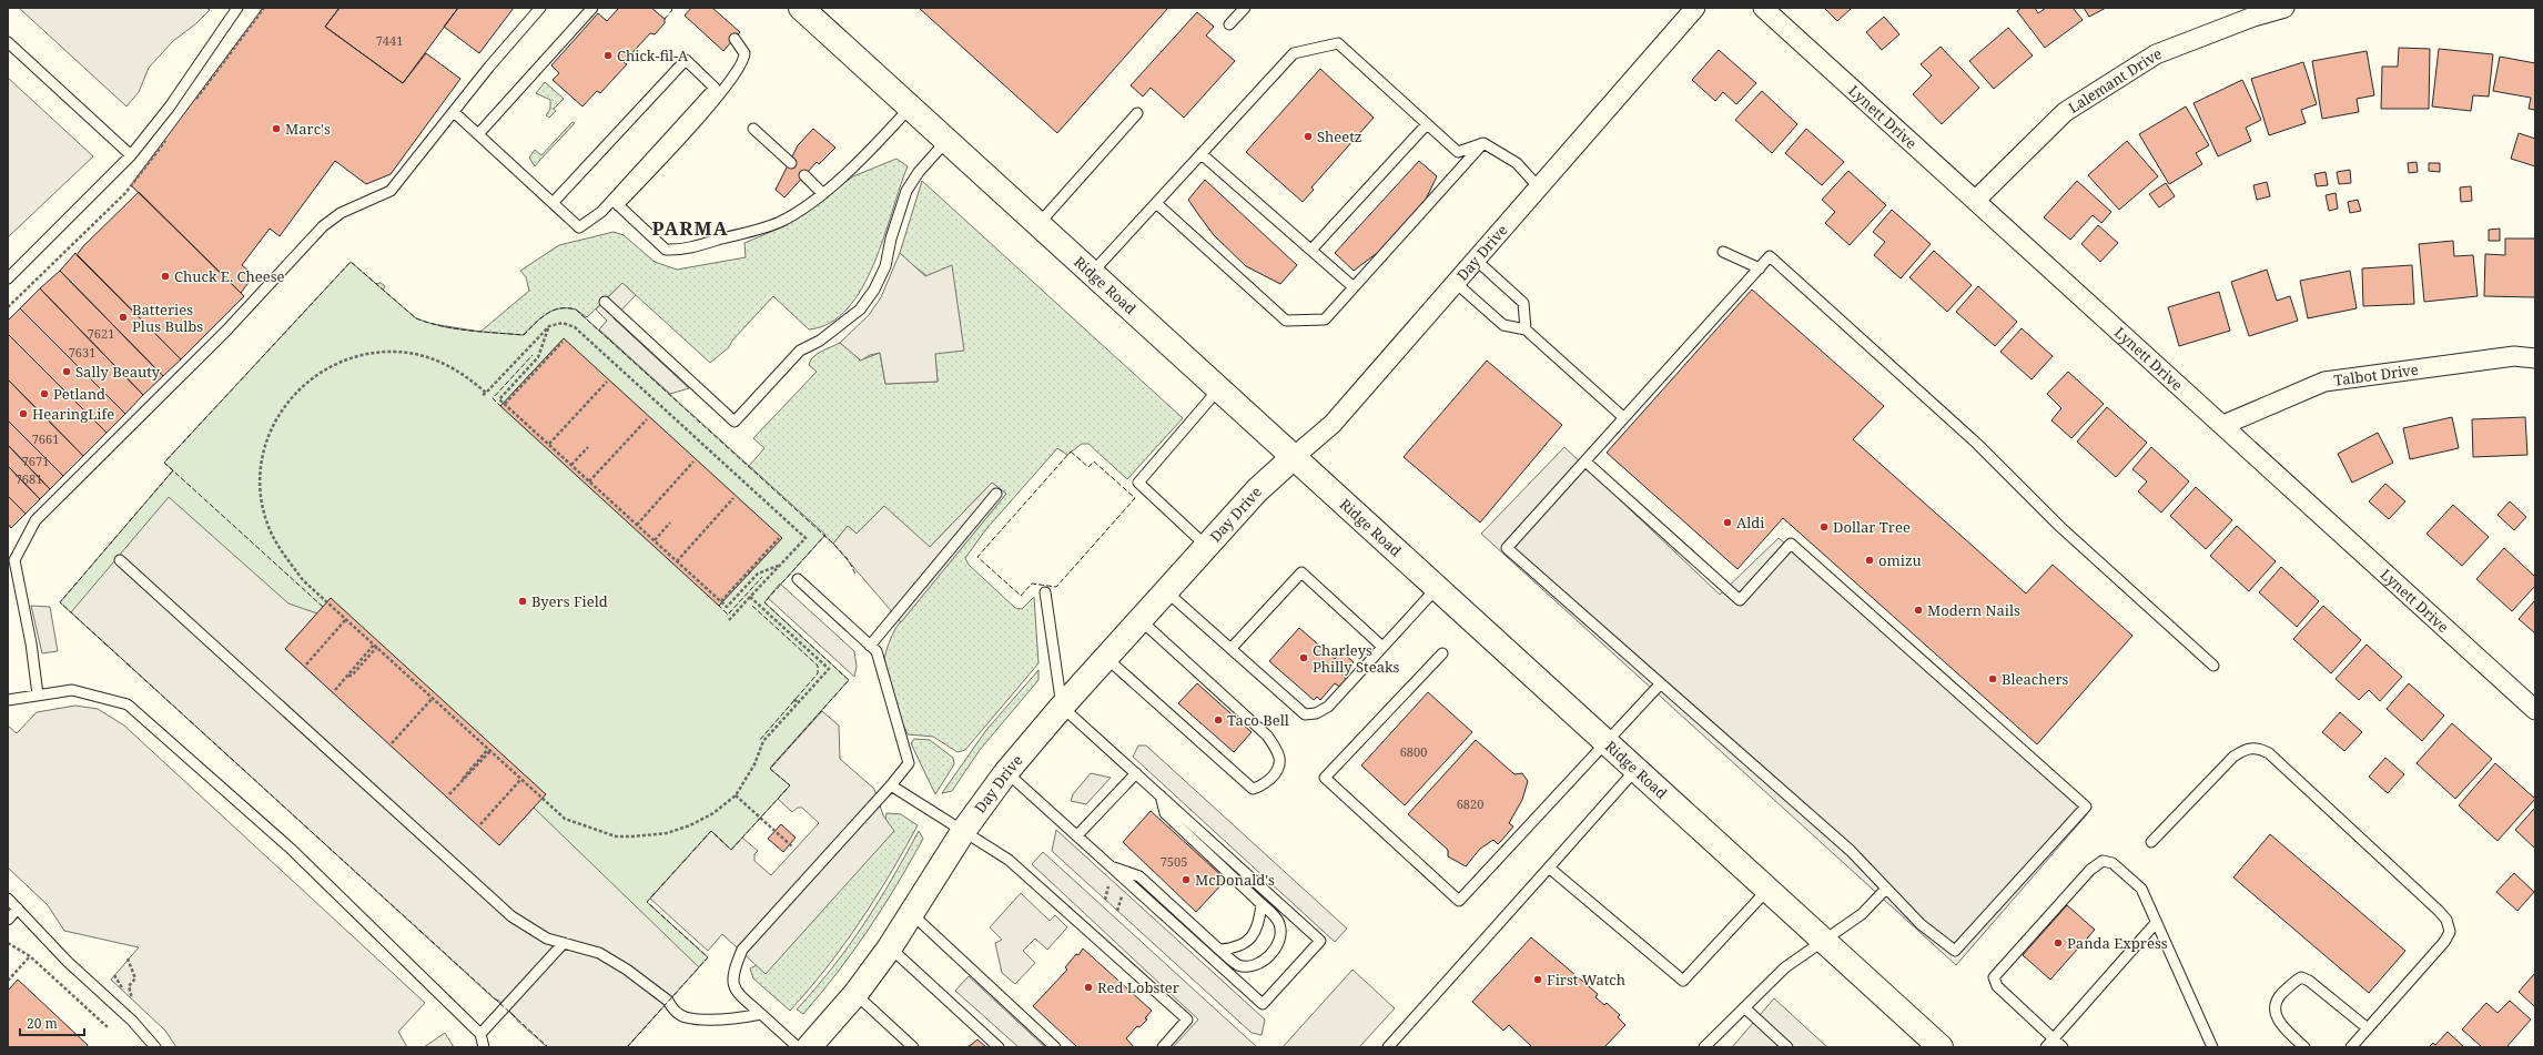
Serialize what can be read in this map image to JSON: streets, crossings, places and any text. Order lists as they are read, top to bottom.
{
  "streets": {
    "main road": ["Day Drive", "Ridge Road"],
    "street": ["Lalemant Drive", "Lynett Drive", "Talbot Drive"]
  },
  "crossings": [
    ["Lalemant Drive", "Lynett Drive"],
    ["Lynett Drive", "Talbot Drive"],
    ["Day Drive", "Ridge Road"]
  ],
  "districts": ["PARMA"],
  "places": [
    "Chick-fil-A",
    "Marc's",
    "Sheetz",
    "Chuck E. Cheese",
    "Batteries Plus Bulbs",
    "Sally Beauty",
    "Petland",
    "HearingLife",
    "Aldi",
    "Dollar Tree",
    "omizu",
    "Byers Field",
    "Modern Nails",
    "Charleys Philly Steaks",
    "Bleachers",
    "Taco Bell",
    "McDonald's",
    "Panda Express",
    "First Watch",
    "Red Lobster"
  ],
  "house_numbers": [
    "7441",
    "7621",
    "7631",
    "7661",
    "7671",
    "7681",
    "6800",
    "6820",
    "7505"
  ],
  "scale_bar": "20 m"
}
